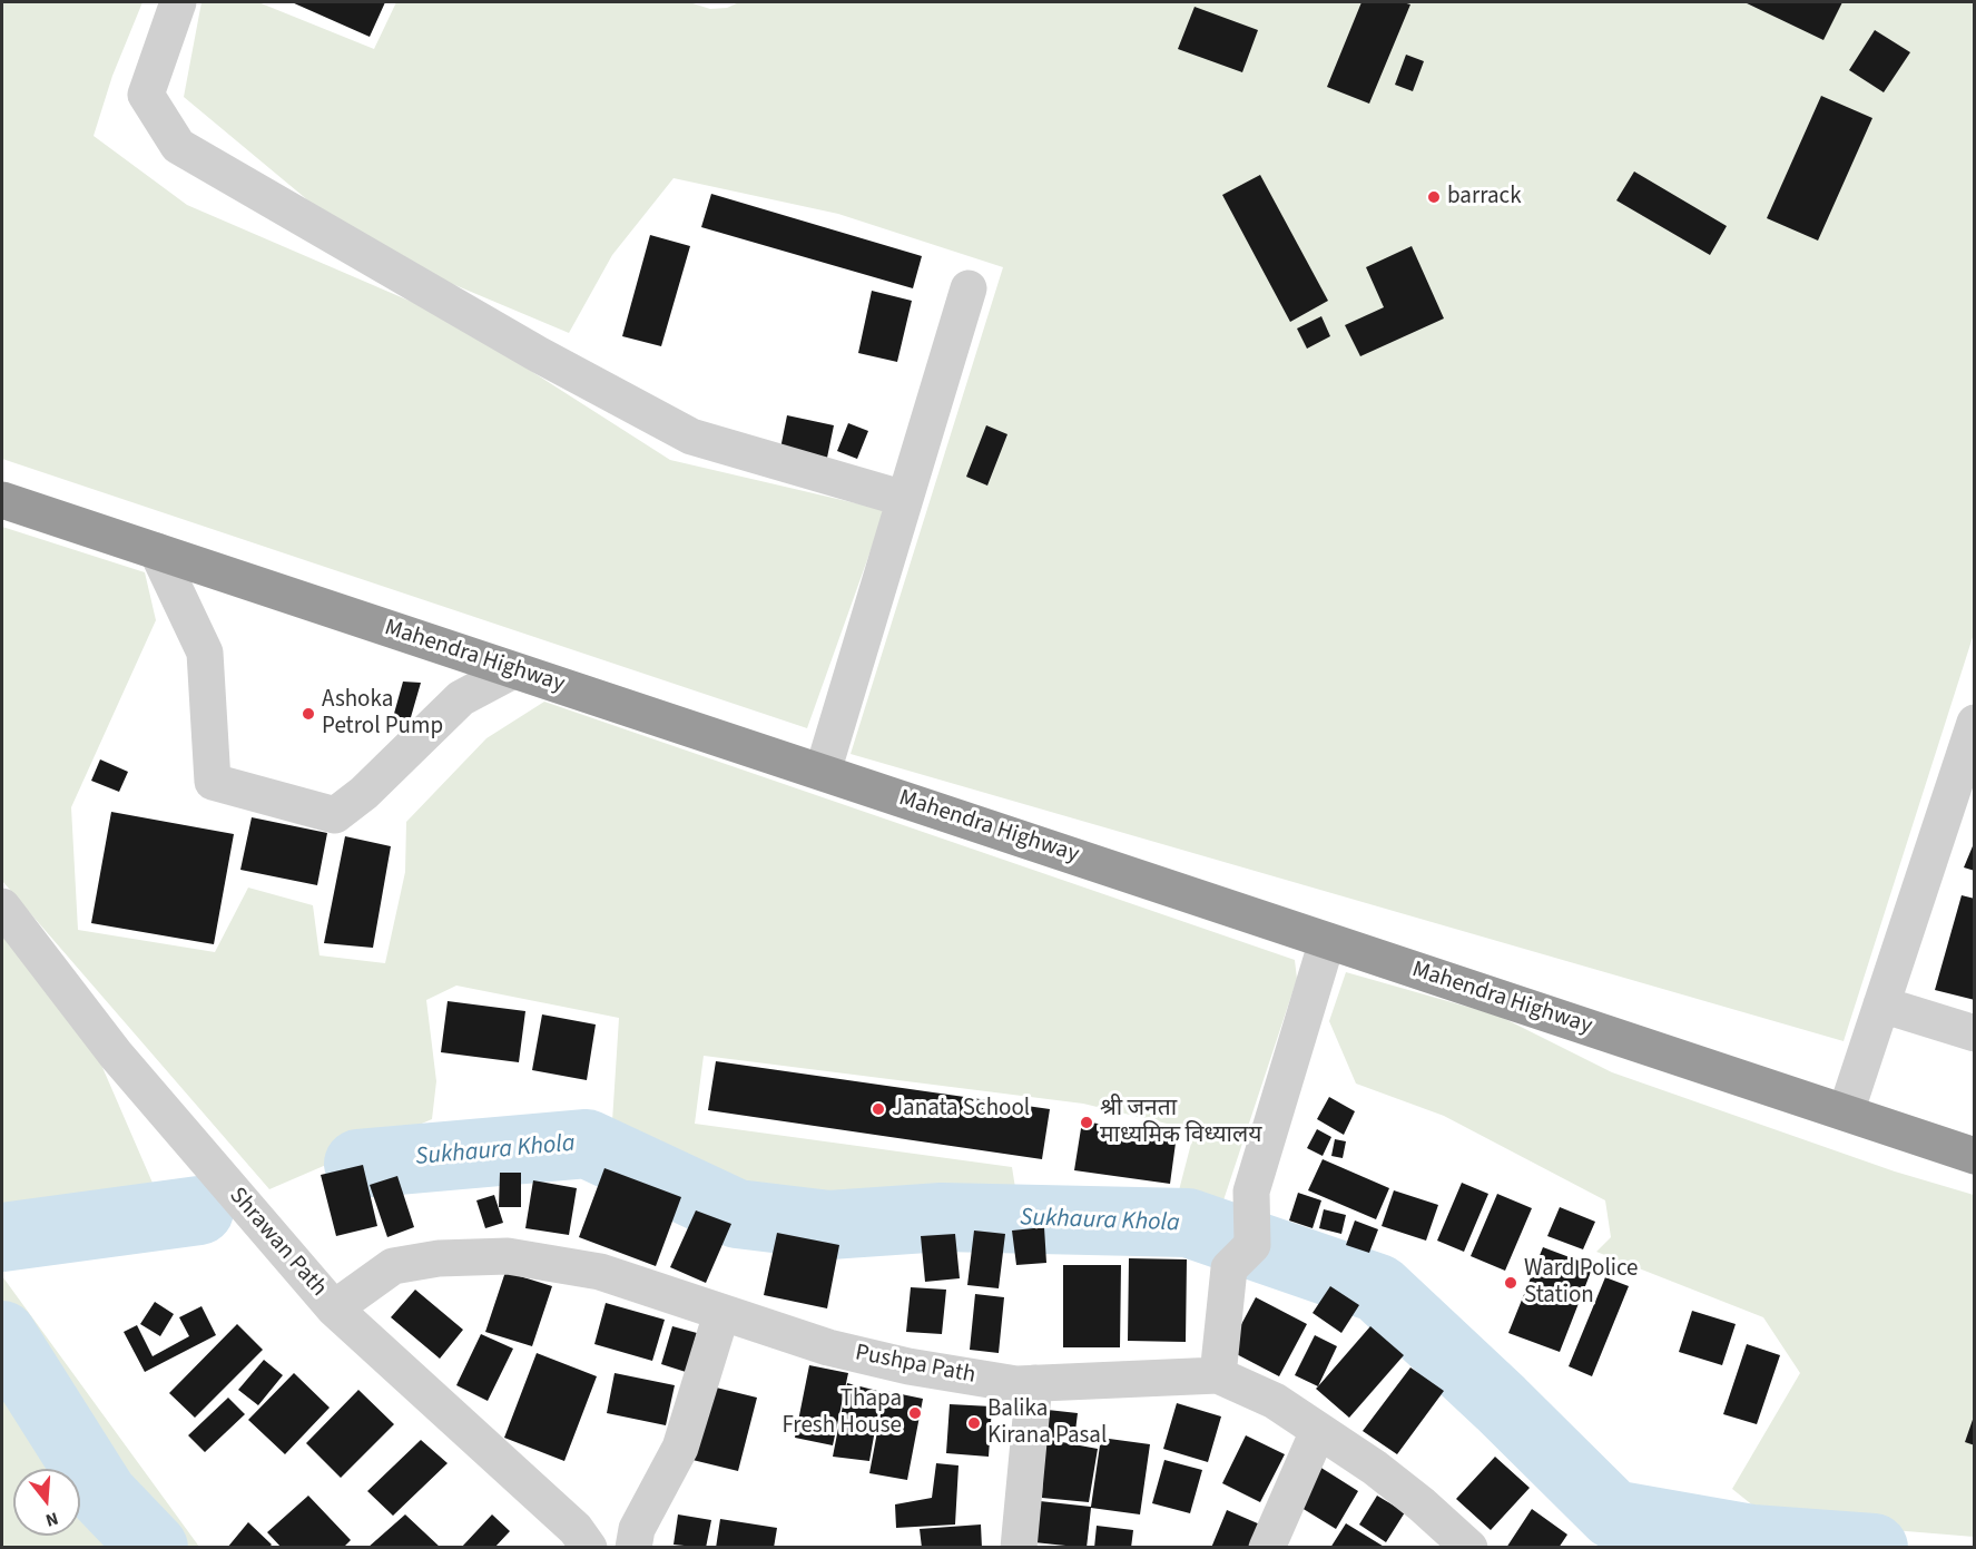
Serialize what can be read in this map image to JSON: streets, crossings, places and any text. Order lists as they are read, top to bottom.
{
  "streets": {
    "highway": ["Mahendra Highway"],
    "street": ["Shrawan Path", "Pushpa Path"]
  },
  "crossings": [
    ["Shrawan Path", "Pushpa Path"]
  ],
  "water": ["Sukhaura Khola"],
  "places": [
    "barrack",
    "Ashoka Petrol Pump",
    "Janata School",
    "श्री जनता माध्यमिक विध्यालय",
    "Ward Police Station",
    "Thapa Fresh House",
    "Balika Kirana Pasal"
  ],
  "north": "bottom"
}
